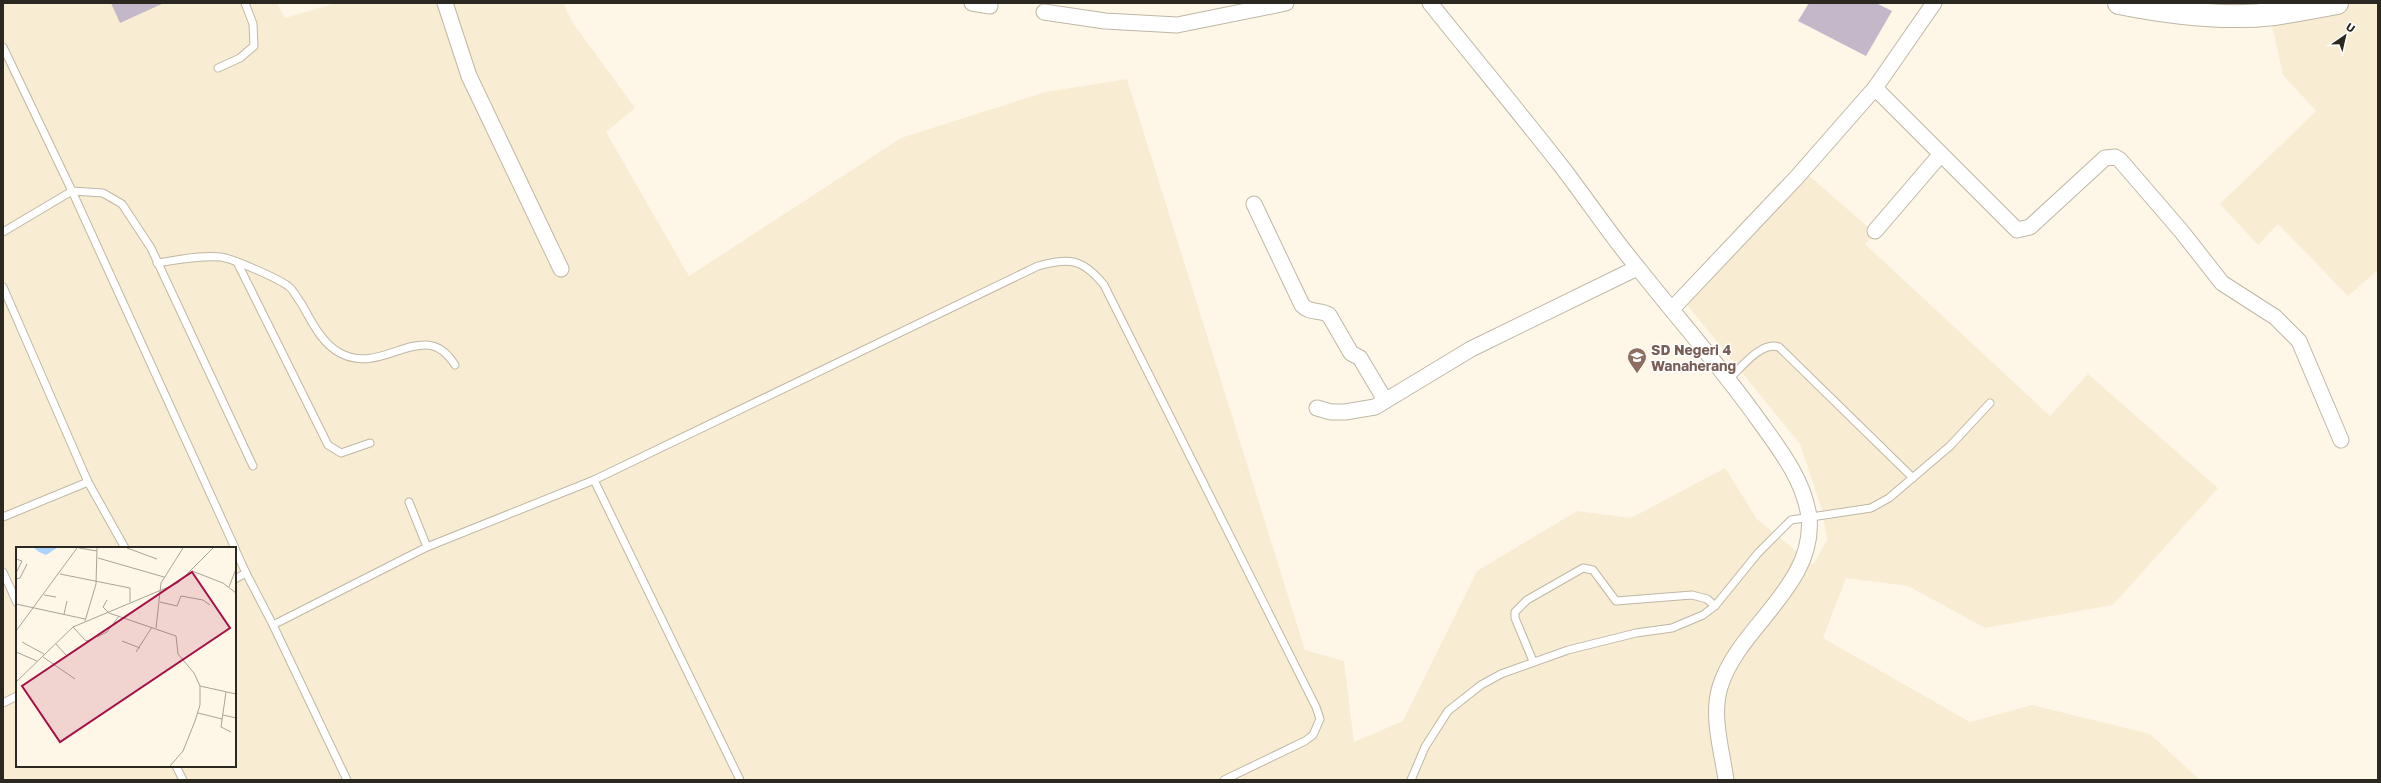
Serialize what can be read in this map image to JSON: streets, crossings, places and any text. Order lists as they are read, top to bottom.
{
  "places": {
    "school or university": ["SD Negeri 4 Wanaherang"]
  },
  "north": "top right"
}
